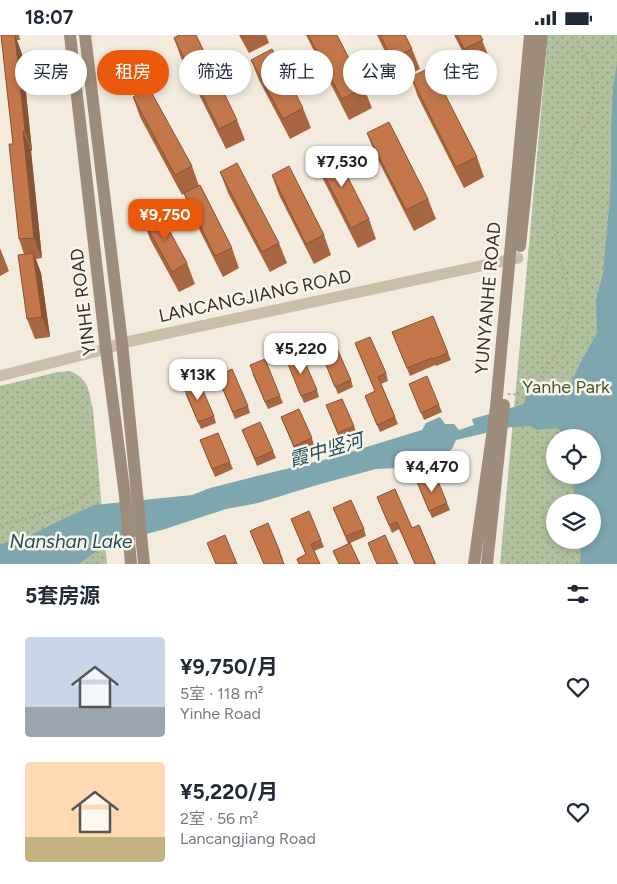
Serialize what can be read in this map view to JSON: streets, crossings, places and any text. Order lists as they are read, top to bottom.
{
  "streets": {
    "main road": ["YUNYANHE ROAD", "YINHE ROAD"],
    "street": ["LANCANGJIANG ROAD"]
  },
  "crossings": [
    ["LANCANGJIANG ROAD", "YUNYANHE ROAD"],
    ["LANCANGJIANG ROAD", "YINHE ROAD"]
  ],
  "water": ["霞中竖河", "Nanshan Lake"],
  "parks": ["Yanhe Park"],
  "page": {
    "status": "18:07",
    "chip": [
      "买房",
      "租房",
      "筛选",
      "新上",
      "公寓",
      "住宅"
    ],
    "price": [
      "¥7,530",
      "¥9,750",
      "¥5,220",
      "¥13K",
      "¥4,470"
    ],
    "heading": "5套房源",
    "list": [
      {
        "name": "¥9,750/月",
        "note": "5室 · 118 m² · Yinhe Road"
      },
      {
        "name": "¥5,220/月",
        "note": "2室 · 56 m² · Lancangjiang Road"
      }
    ]
  }
}
